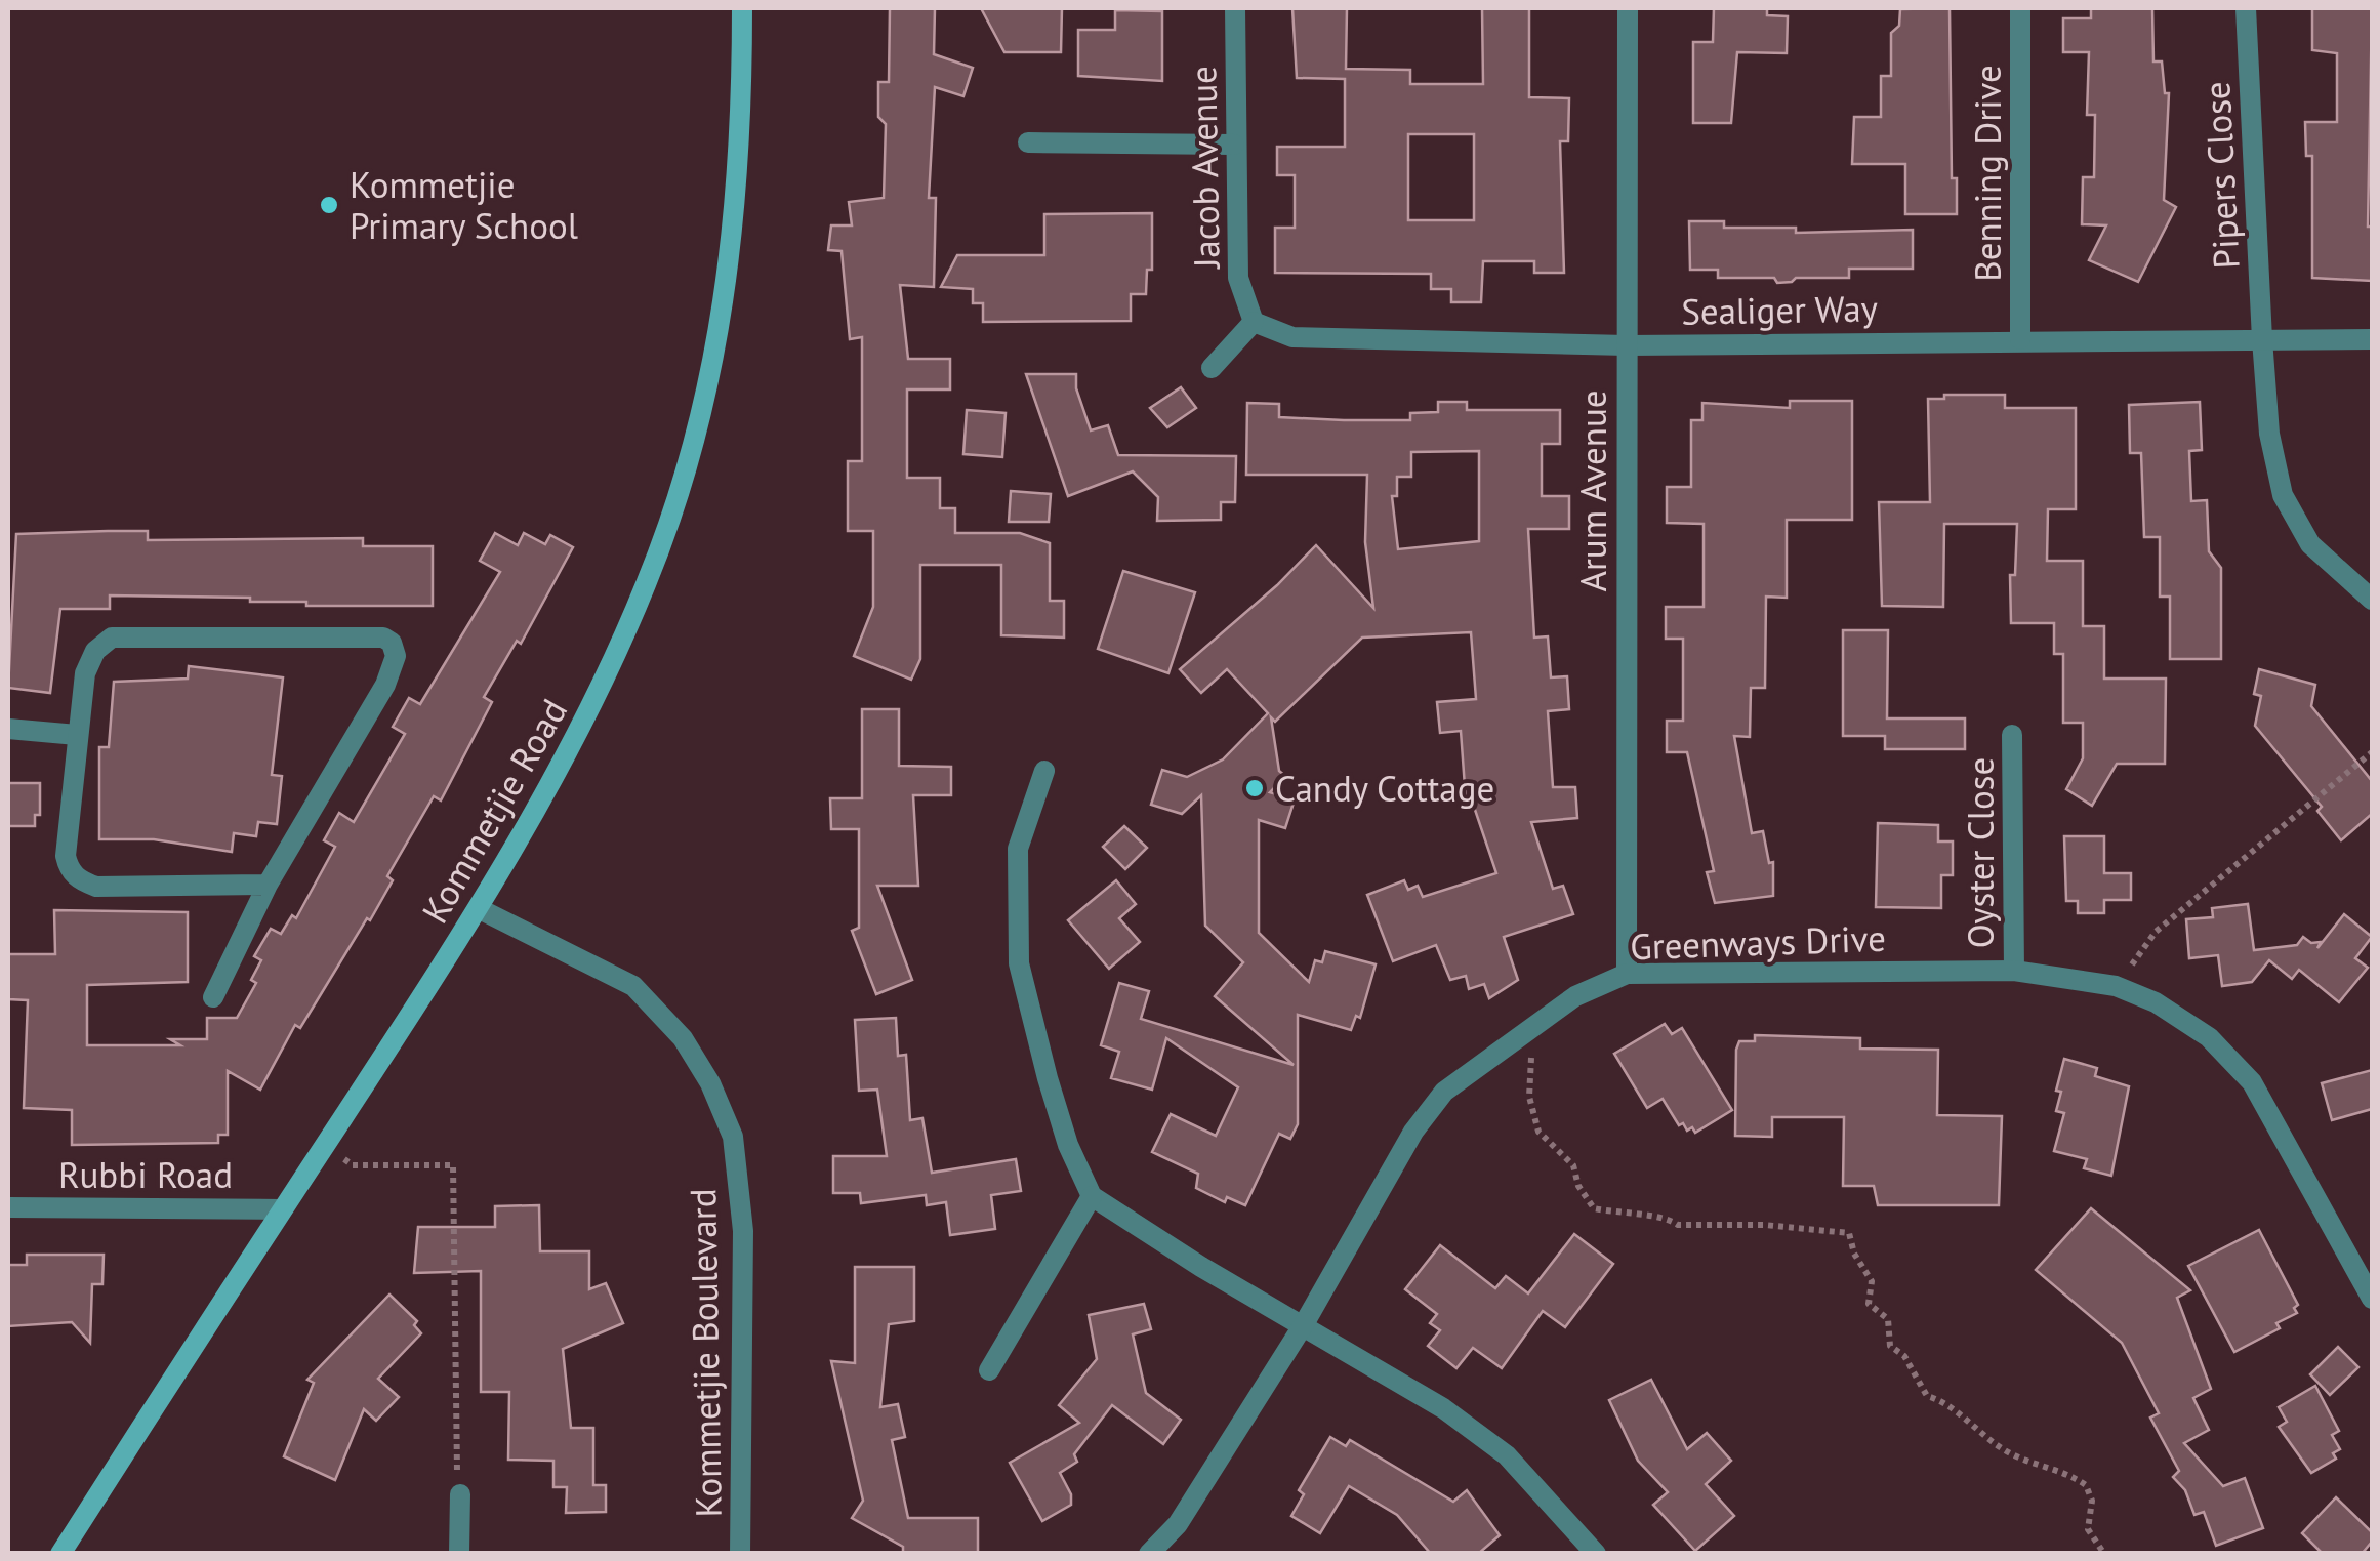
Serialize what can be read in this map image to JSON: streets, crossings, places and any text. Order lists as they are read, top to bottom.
{
  "streets": {
    "main road": ["Kommetjie Road"],
    "street": [
      "Jacob Avenue",
      "Benning Drive",
      "Pipers Close",
      "Sealiger Way",
      "Arum Avenue",
      "Oyster Close",
      "Greenways Drive",
      "Rubbi Road",
      "Kommetjie Boulevard"
    ]
  },
  "crossings": [
    ["Jacob Avenue", "Sealiger Way"],
    ["Benning Drive", "Sealiger Way"],
    ["Pipers Close", "Sealiger Way"],
    ["Sealiger Way", "Arum Avenue"],
    ["Arum Avenue", "Greenways Drive"],
    ["Kommetjie Road", "Rubbi Road"],
    ["Kommetjie Road", "Kommetjie Boulevard"],
    ["Oyster Close", "Greenways Drive"]
  ],
  "places": ["Kommetjie Primary School", "Candy Cottage"]
}
